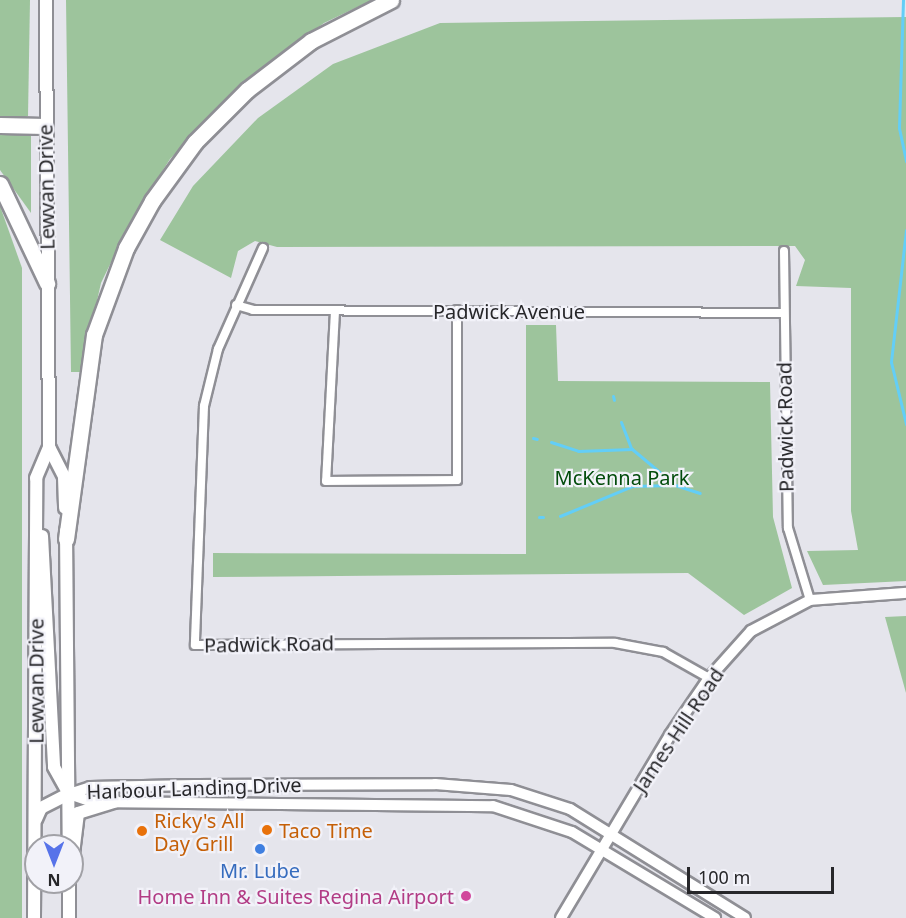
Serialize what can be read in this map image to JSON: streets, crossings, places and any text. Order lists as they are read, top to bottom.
{
  "streets": {
    "main road": ["Lewvan Drive"],
    "street": [
      "Padwick Avenue",
      "Padwick Road",
      "James Hill Road",
      "Harbour Landing Drive"
    ]
  },
  "crossings": [
    ["Lewvan Drive", "Harbour Landing Drive"],
    ["Padwick Avenue", "Padwick Road"],
    ["Padwick Road", "James Hill Road"],
    ["James Hill Road", "Harbour Landing Drive"]
  ],
  "parks": ["McKenna Park"],
  "places": [
    "Taco Time",
    "Ricky's All Day Grill",
    "Mr. Lube",
    "Home Inn & Suites Regina Airport"
  ],
  "scale_bar": "100 m",
  "north": "bottom"
}
